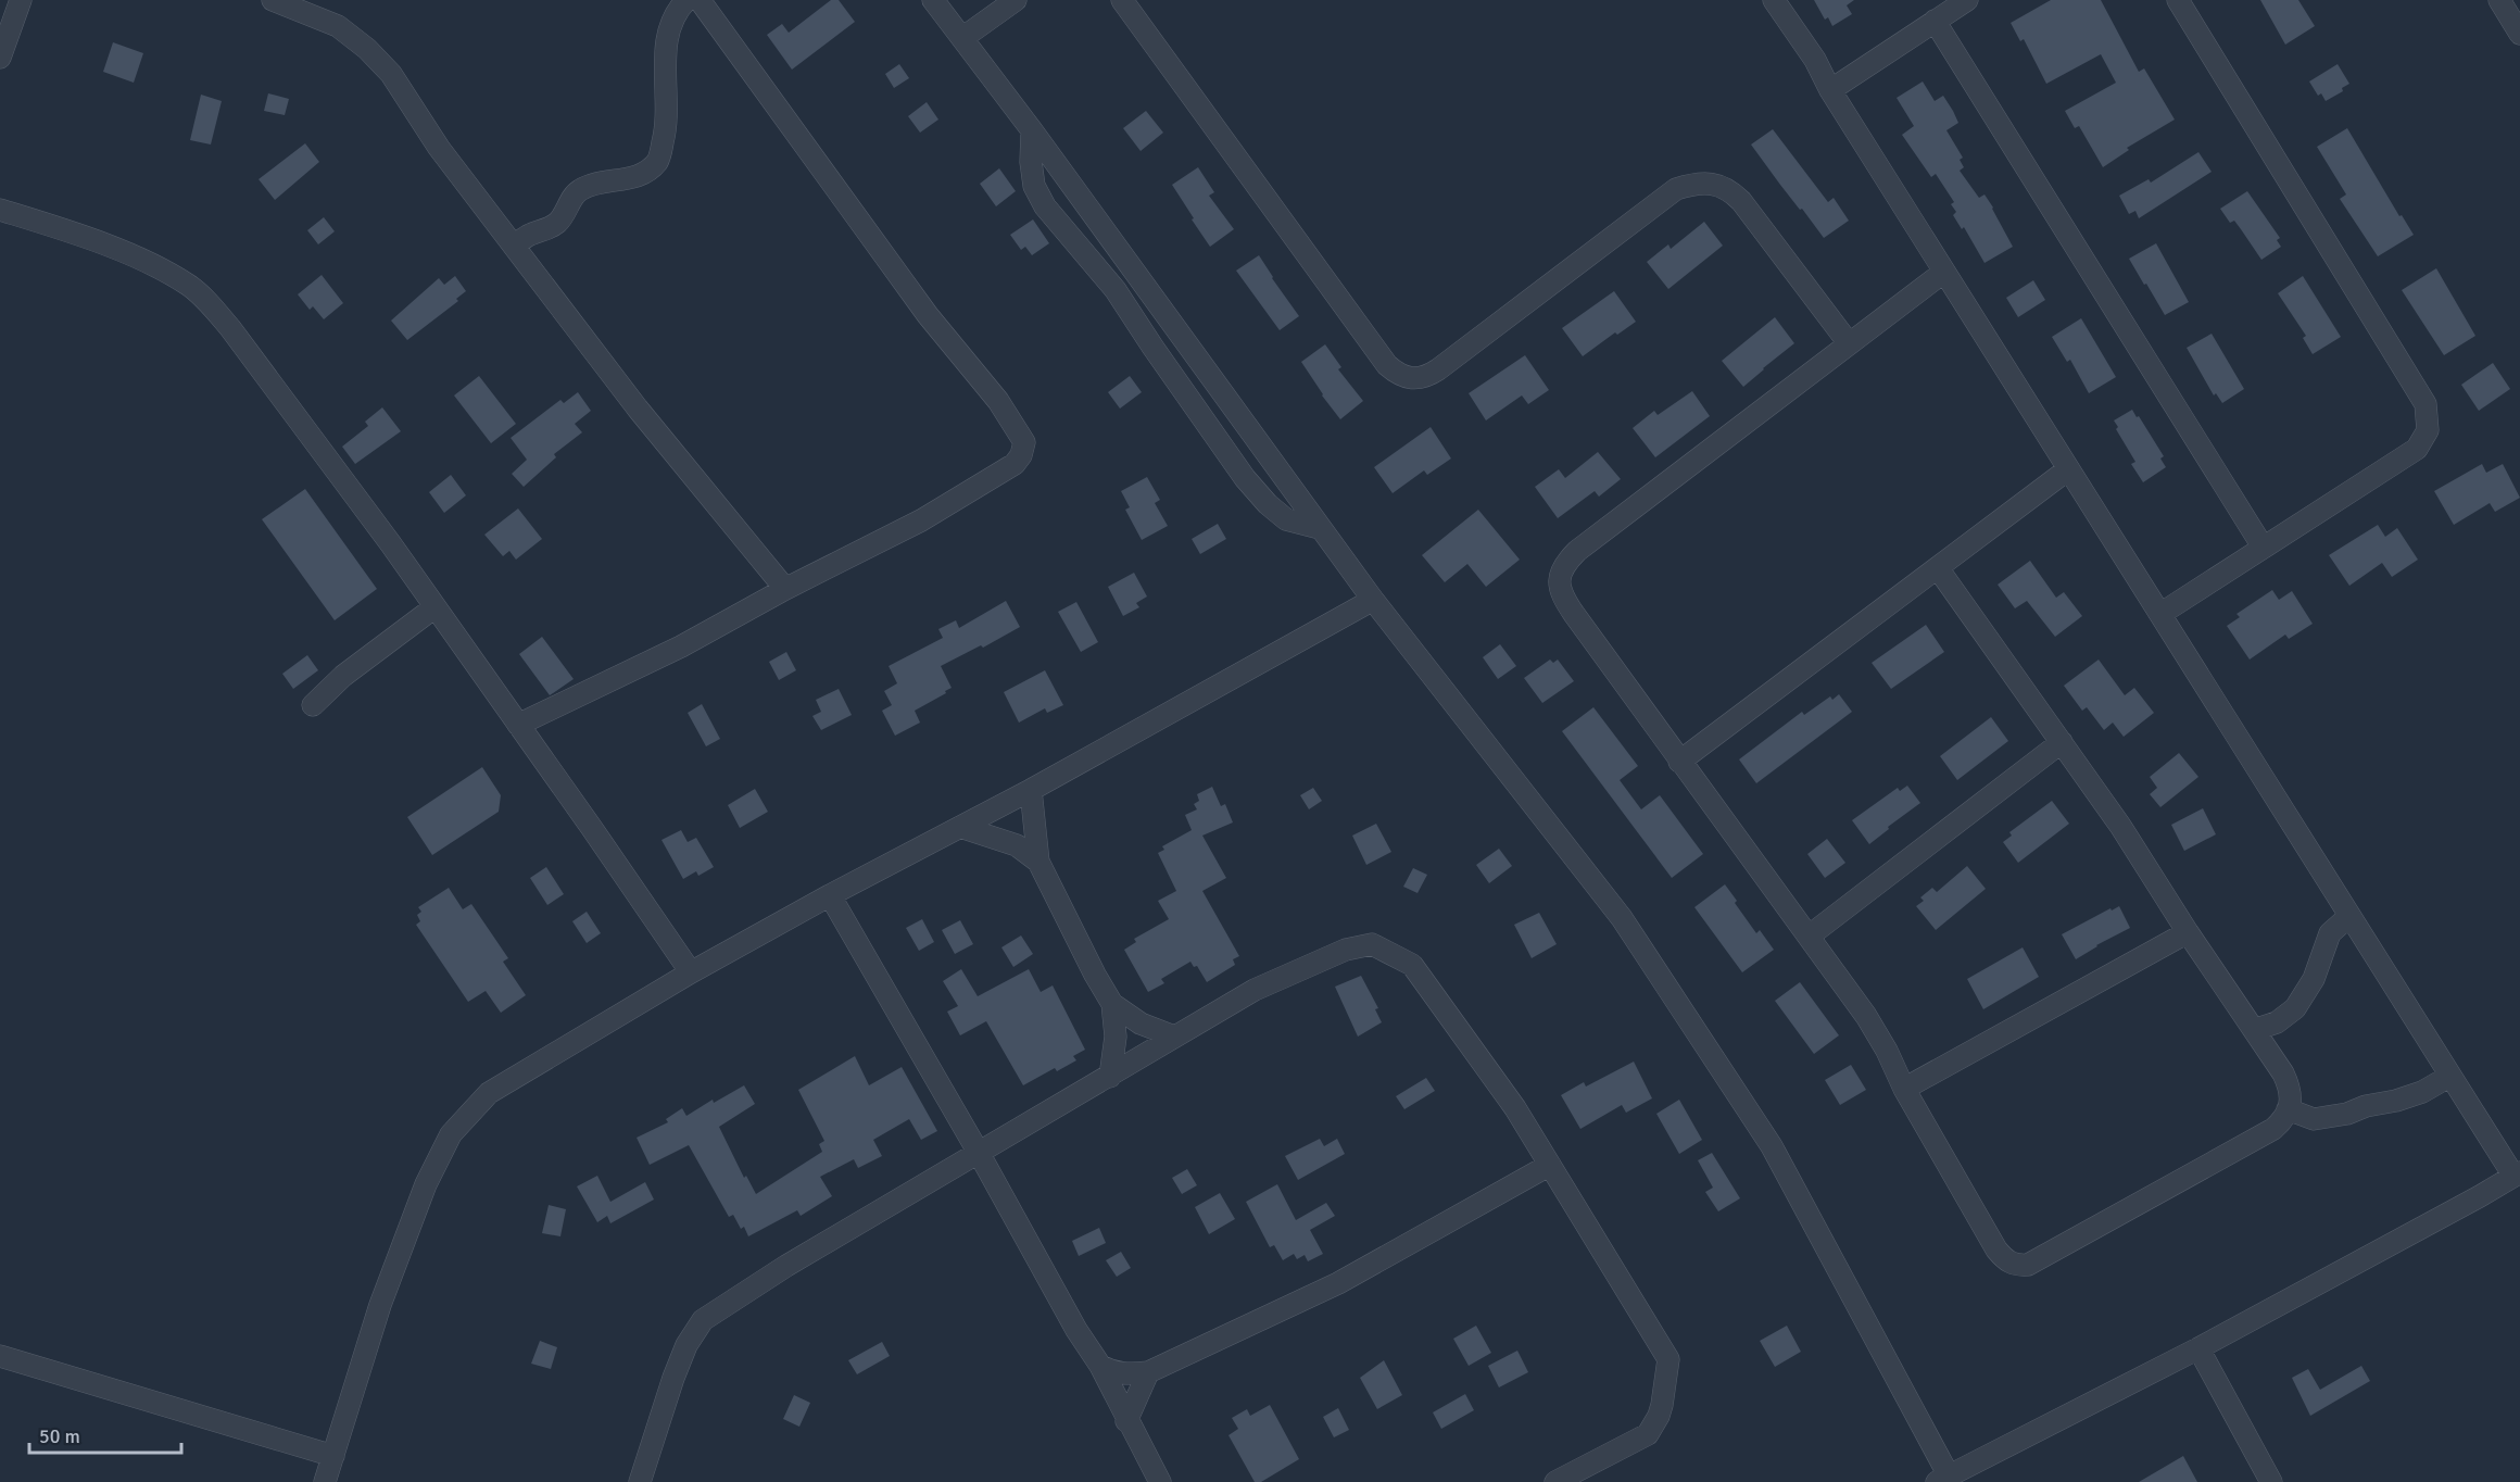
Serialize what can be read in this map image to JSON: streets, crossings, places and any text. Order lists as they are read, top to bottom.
{
  "scale_bar": "50 m"
}
